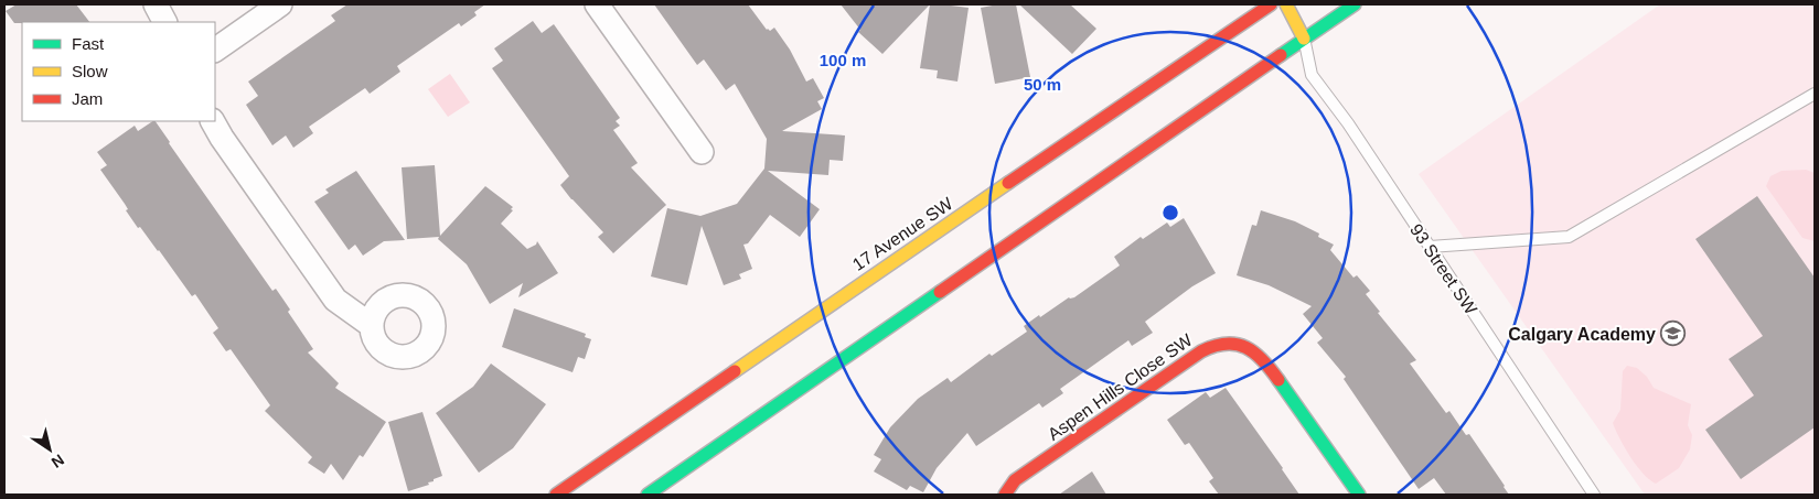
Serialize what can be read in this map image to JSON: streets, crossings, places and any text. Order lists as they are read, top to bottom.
{
  "streets": {
    "main road": ["17 Avenue SW", "Aspen Hills Close SW"],
    "lane": ["93 Street SW"]
  },
  "places": {
    "school or university": ["Calgary Academy"]
  },
  "legend": ["Fast", "Slow", "Jam"],
  "north": "bottom right",
  "rings": ["100 m", "50 m"]
}
